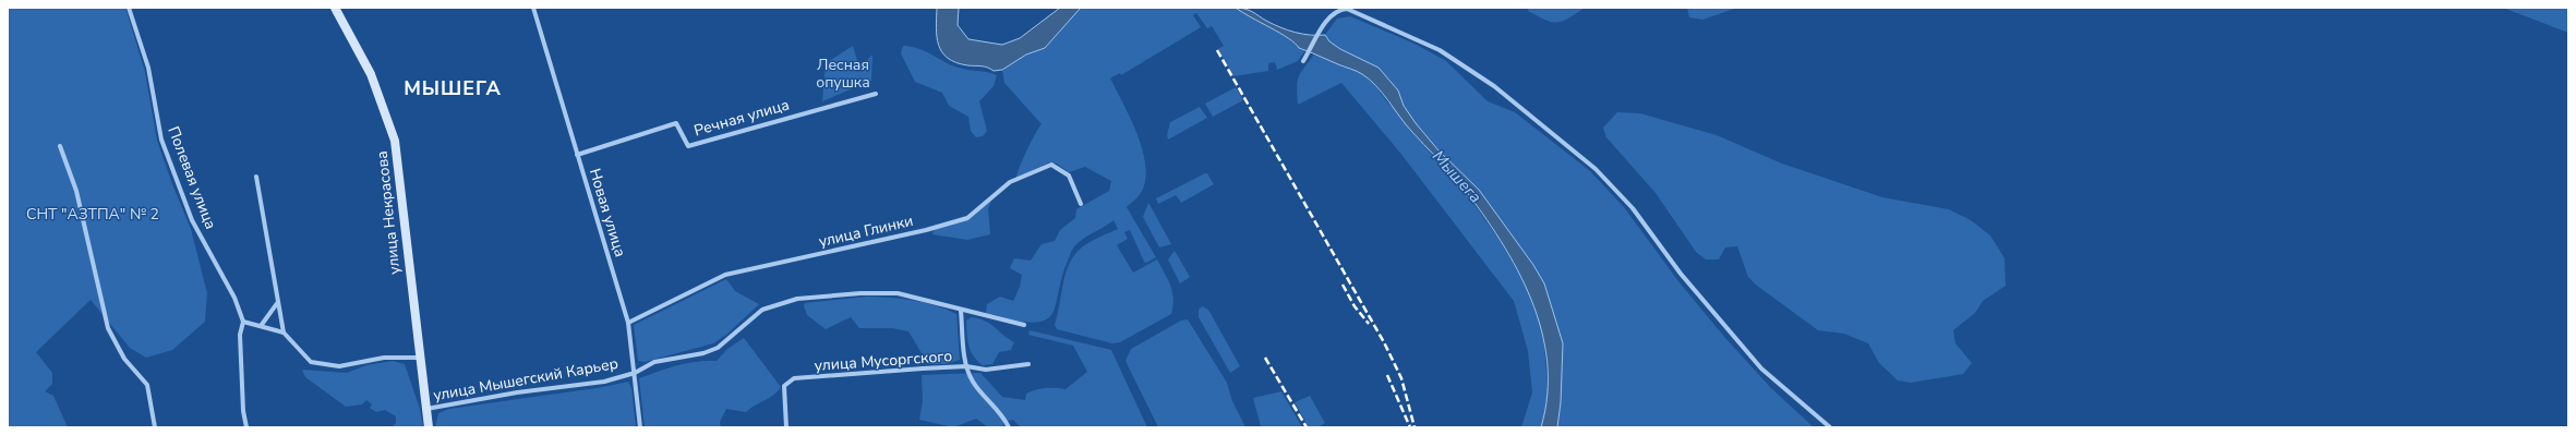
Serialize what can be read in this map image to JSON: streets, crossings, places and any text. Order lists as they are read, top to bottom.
{
  "streets": {
    "main road": ["улица Некрасова"],
    "street": [
      "Речная улица",
      "Полевая улица",
      "Новая улица",
      "улица Глинки",
      "улица Мусоргского",
      "улица Мышегский Карьер"
    ]
  },
  "crossings": [
    ["Речная улица", "Новая улица"],
    ["улица Некрасова", "улица Мышегский Карьер"],
    ["Новая улица", "улица Глинки"],
    ["Новая улица", "улица Мышегский Карьер"]
  ],
  "districts": ["МЫШЕГА"],
  "water": ["Мышега"],
  "parks": ["Лесная опушка", "СНТ \"АЗТПА\" № 2"]
}
